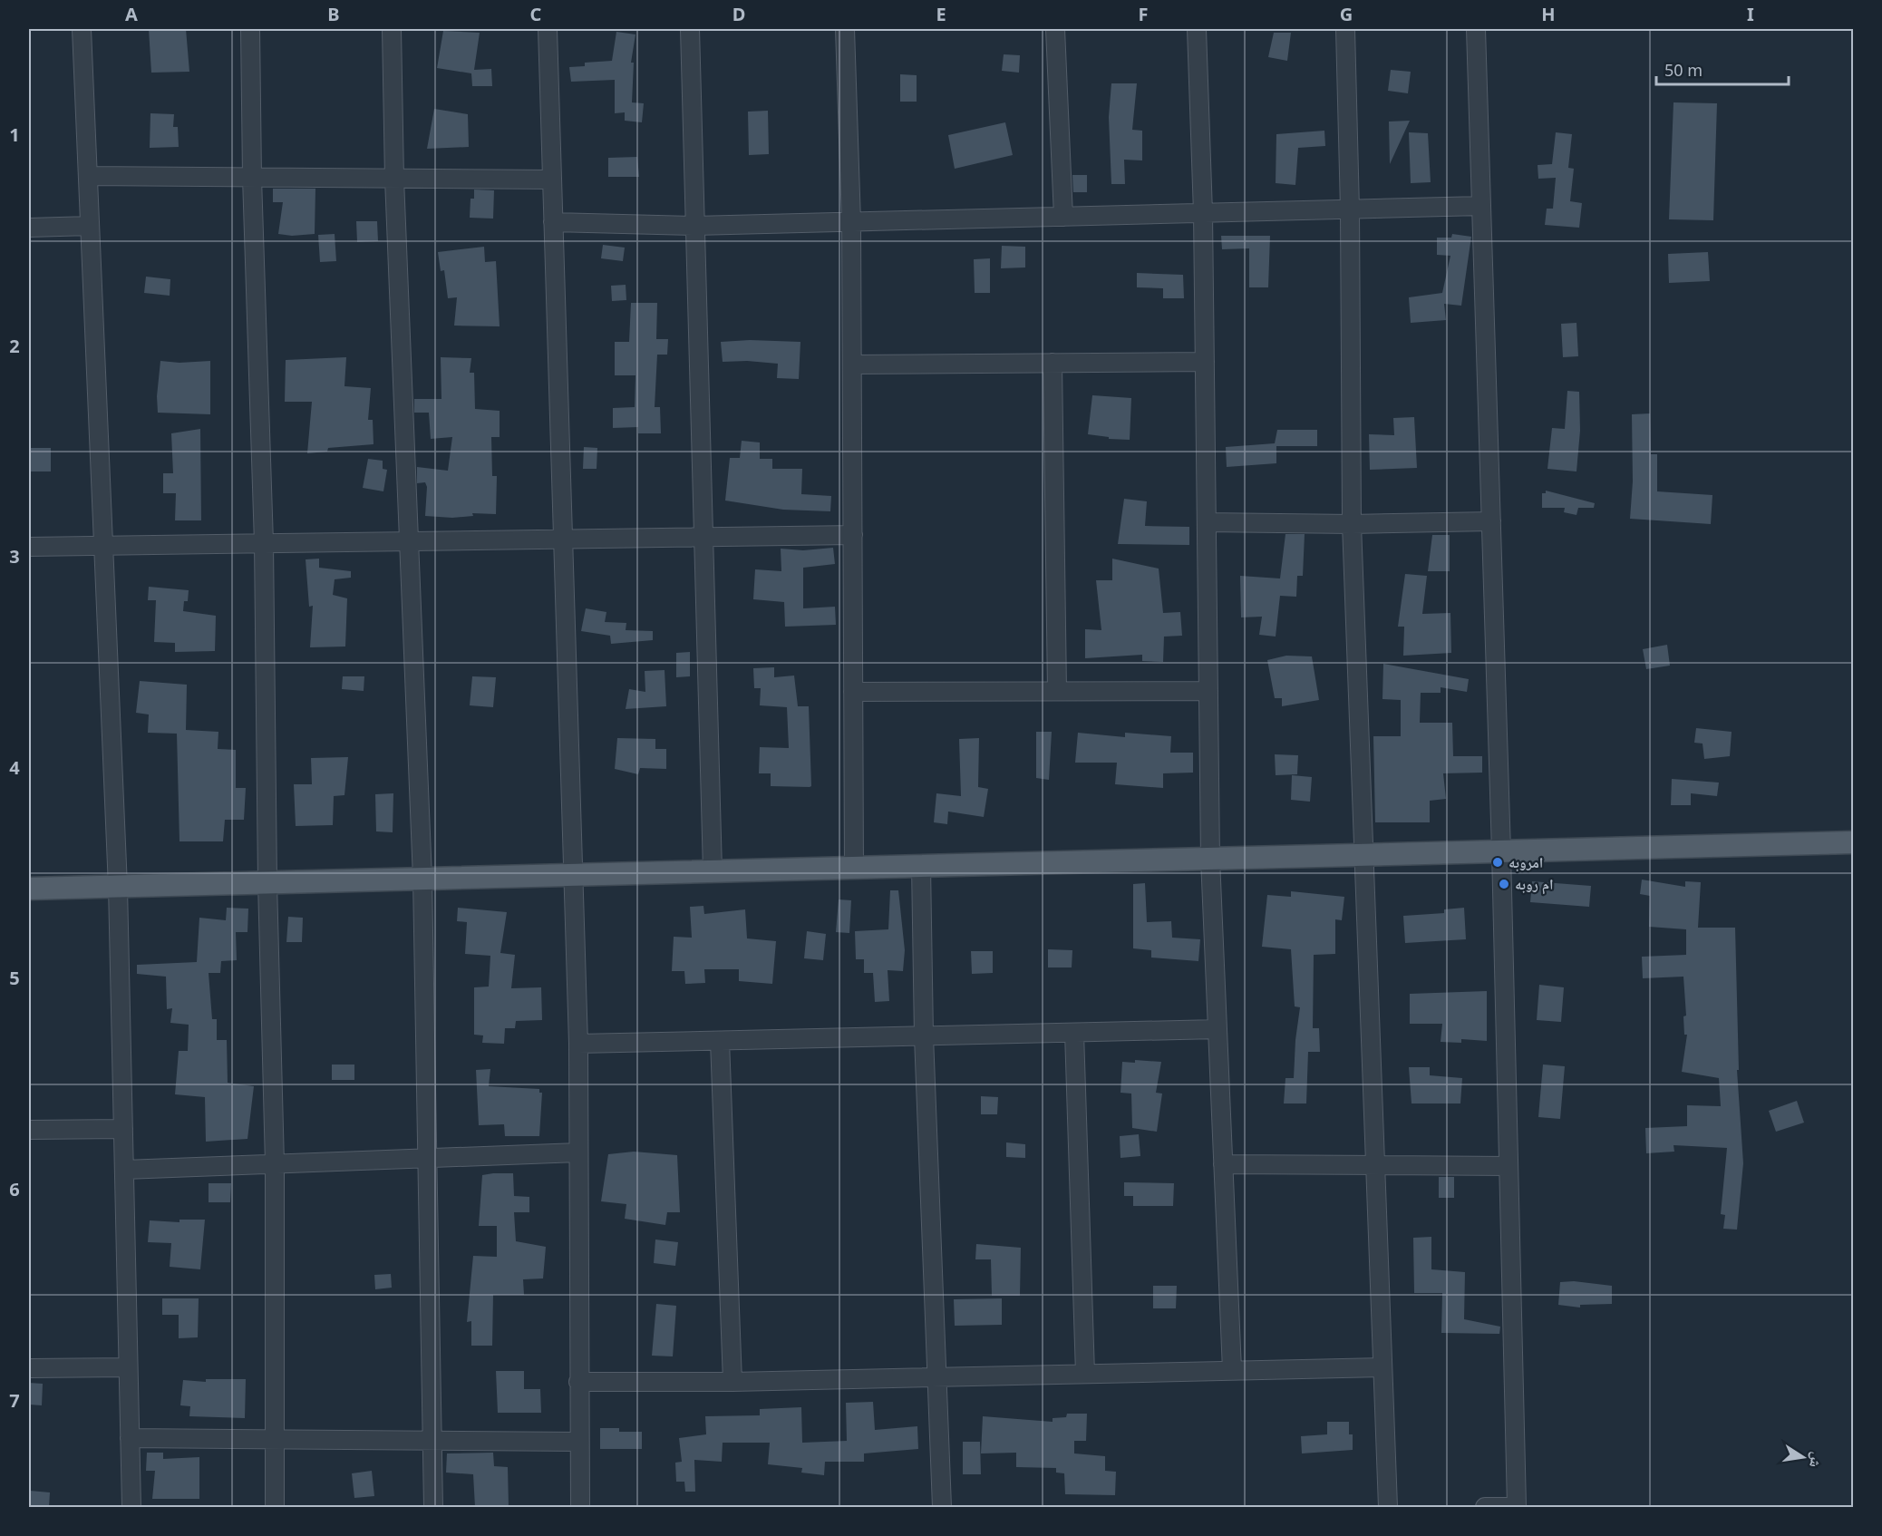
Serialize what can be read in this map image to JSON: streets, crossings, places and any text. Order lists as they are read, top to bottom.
{
  "places": ["امروبه", "ام روبه"],
  "scale_bar": "50 m",
  "north": "right",
  "grid": {
    "columns": [
      "A",
      "B",
      "C",
      "D",
      "E",
      "F",
      "G",
      "H",
      "I"
    ],
    "rows": [
      "1",
      "2",
      "3",
      "4",
      "5",
      "6",
      "7"
    ]
  }
}
